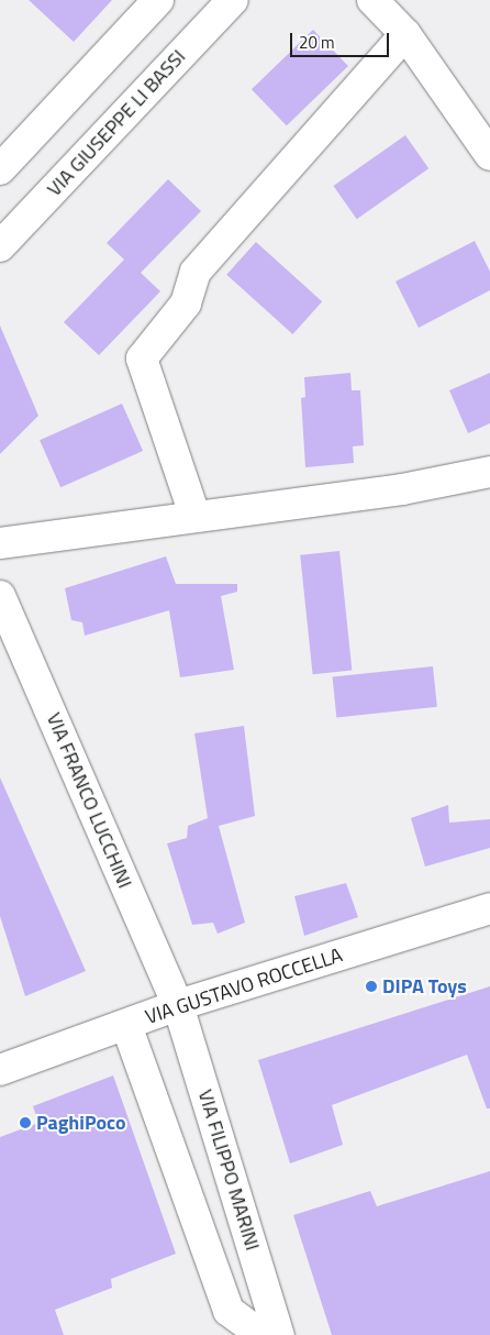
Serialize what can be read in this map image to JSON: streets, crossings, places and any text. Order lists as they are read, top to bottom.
{
  "streets": {
    "street": [
      "VIA GIUSEPPE LI BASSI",
      "VIA FRANCO LUCCHINI",
      "VIA GUSTAVO ROCCELLA",
      "VIA FILIPPO MARINI"
    ]
  },
  "crossings": [
    ["VIA FRANCO LUCCHINI", "VIA GUSTAVO ROCCELLA"],
    ["VIA FRANCO LUCCHINI", "VIA FILIPPO MARINI"],
    ["VIA GUSTAVO ROCCELLA", "VIA FILIPPO MARINI"]
  ],
  "places": ["DIPA Toys", "PaghiPoco"],
  "scale_bar": "20 m"
}
